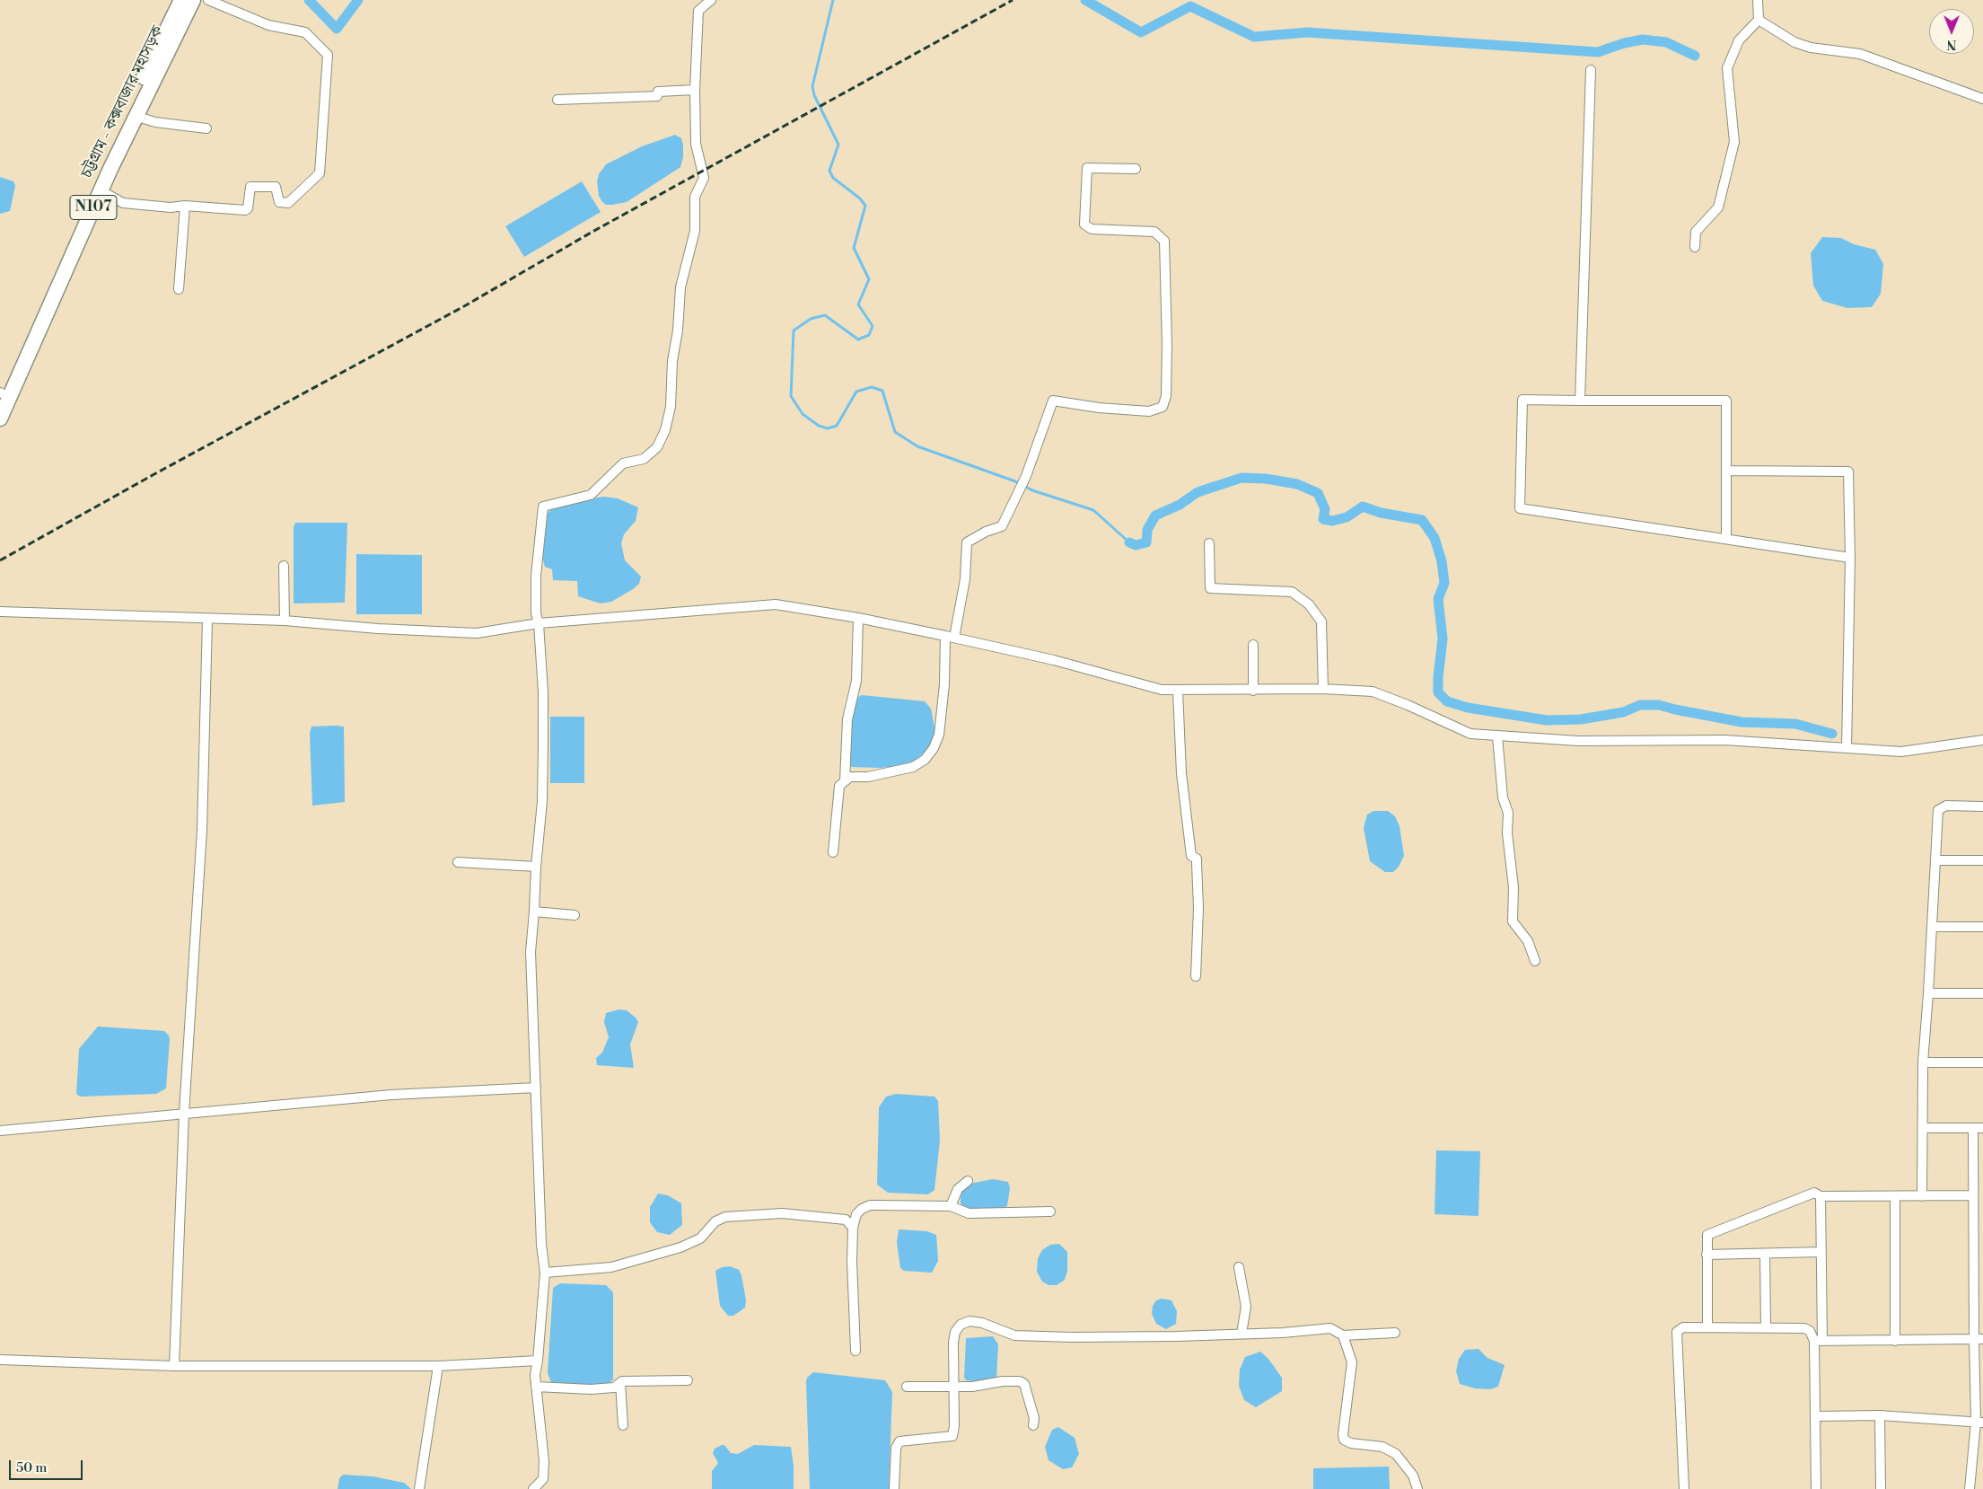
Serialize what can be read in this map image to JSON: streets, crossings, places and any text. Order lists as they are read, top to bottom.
{
  "streets": {
    "highway": ["চট্টগ্রাম - কক্সবাজার মহাসড়ক", "N107"]
  },
  "scale_bar": "50 m",
  "north": "bottom"
}
